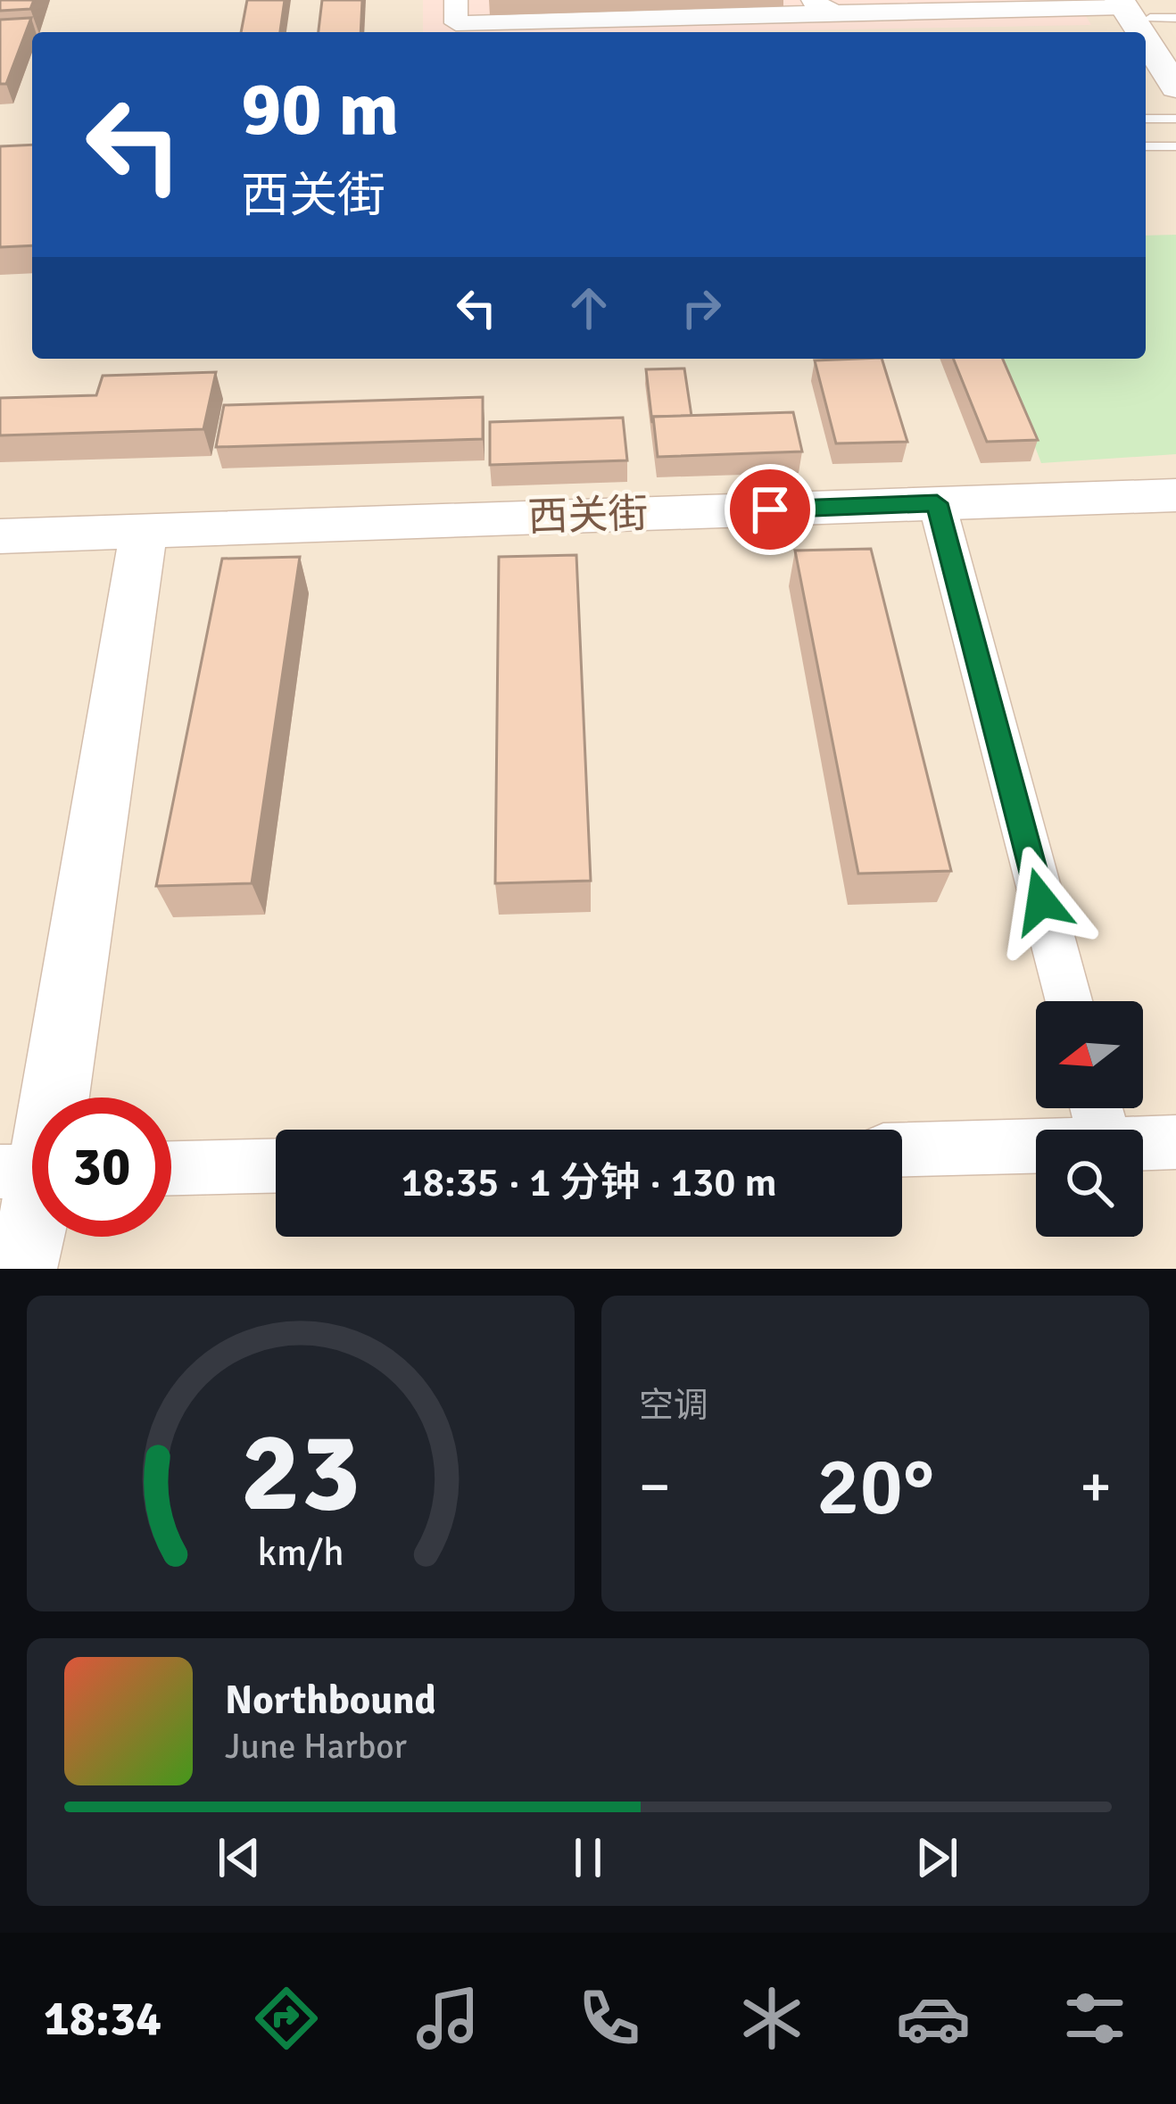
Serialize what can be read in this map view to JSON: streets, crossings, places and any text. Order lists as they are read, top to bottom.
{
  "streets": {
    "street": ["西关街"]
  },
  "north": "left",
  "page": {
    "turn": ["90 m", "西关街"],
    "limit": "30",
    "trip": "18:35 · 1 分钟 · 130 m",
    "tile": "空调",
    "heat": ["−", "20°", "+"],
    "song": ["Northbound", "June Harbor"],
    "tabs": "18:34",
    "gauge": ["23", "km/h"]
  }
}
